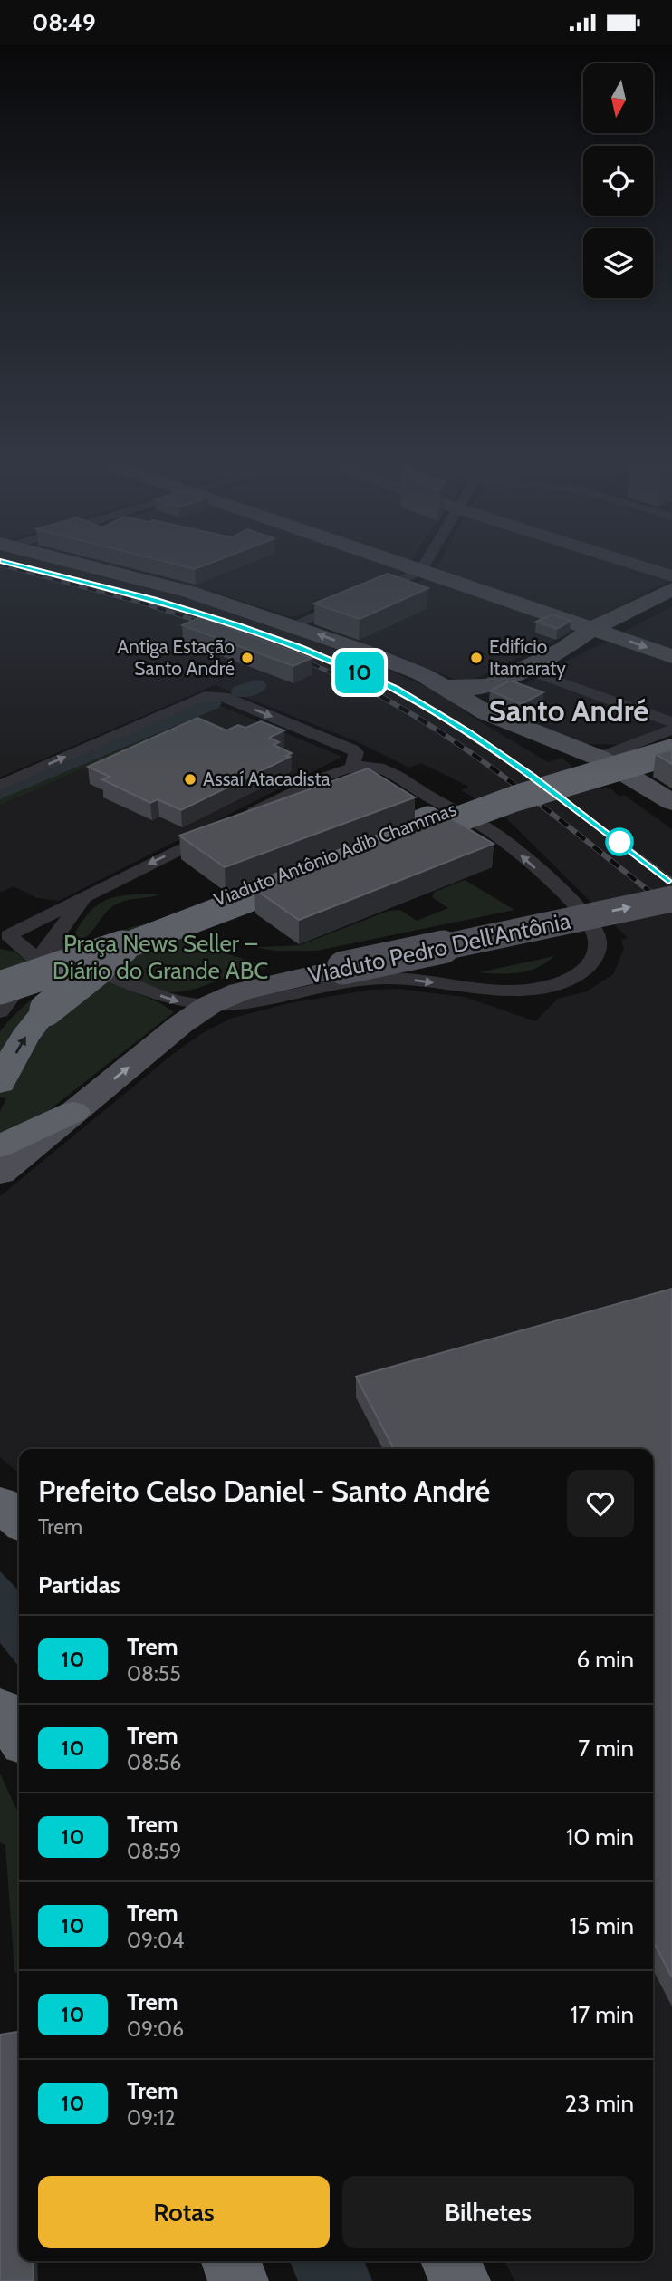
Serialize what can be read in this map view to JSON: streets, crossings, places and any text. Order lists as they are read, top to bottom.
{
  "streets": {
    "highway": ["Viaduto Antônio Adib Chammas"],
    "main road": ["Viaduto Pedro Dell'Antônia"]
  },
  "districts": ["Santo André"],
  "parks": ["Praça News Seller – Diário do Grande ABC"],
  "places": ["Antiga Estação Santo André", "Edifício Itamaraty", "Assaí Atacadista"],
  "north": "bottom",
  "page": {
    "status": "08:49",
    "on_map": "10",
    "heading": [
      ["Prefeito Celso Daniel - Santo André", "Trem"],
      "Partidas"
    ],
    "list": [
      {
        "mark": "10",
        "name": "Trem",
        "note": "08:55",
        "value": "6 min"
      },
      {
        "mark": "10",
        "name": "Trem",
        "note": "08:56",
        "value": "7 min"
      },
      {
        "mark": "10",
        "name": "Trem",
        "note": "08:59",
        "value": "10 min"
      },
      {
        "mark": "10",
        "name": "Trem",
        "note": "09:04",
        "value": "15 min"
      },
      {
        "mark": "10",
        "name": "Trem",
        "note": "09:06",
        "value": "17 min"
      },
      {
        "mark": "10",
        "name": "Trem",
        "note": "09:12",
        "value": "23 min"
      }
    ],
    "buttons": ["Rotas", "Bilhetes"]
  }
}
